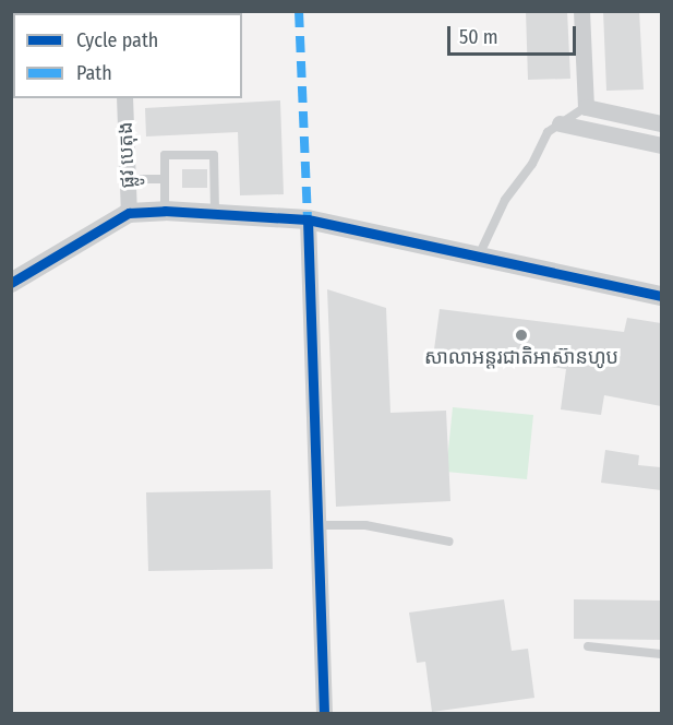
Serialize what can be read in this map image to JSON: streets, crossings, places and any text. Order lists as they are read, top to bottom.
{
  "streets": {
    "street": ["ផ្លូវ បេតុង"]
  },
  "places": ["សាលាអន្ដរជាតិអាស៊ានហូប"],
  "legend": ["Cycle path", "Path"],
  "scale_bar": "50 m"
}
